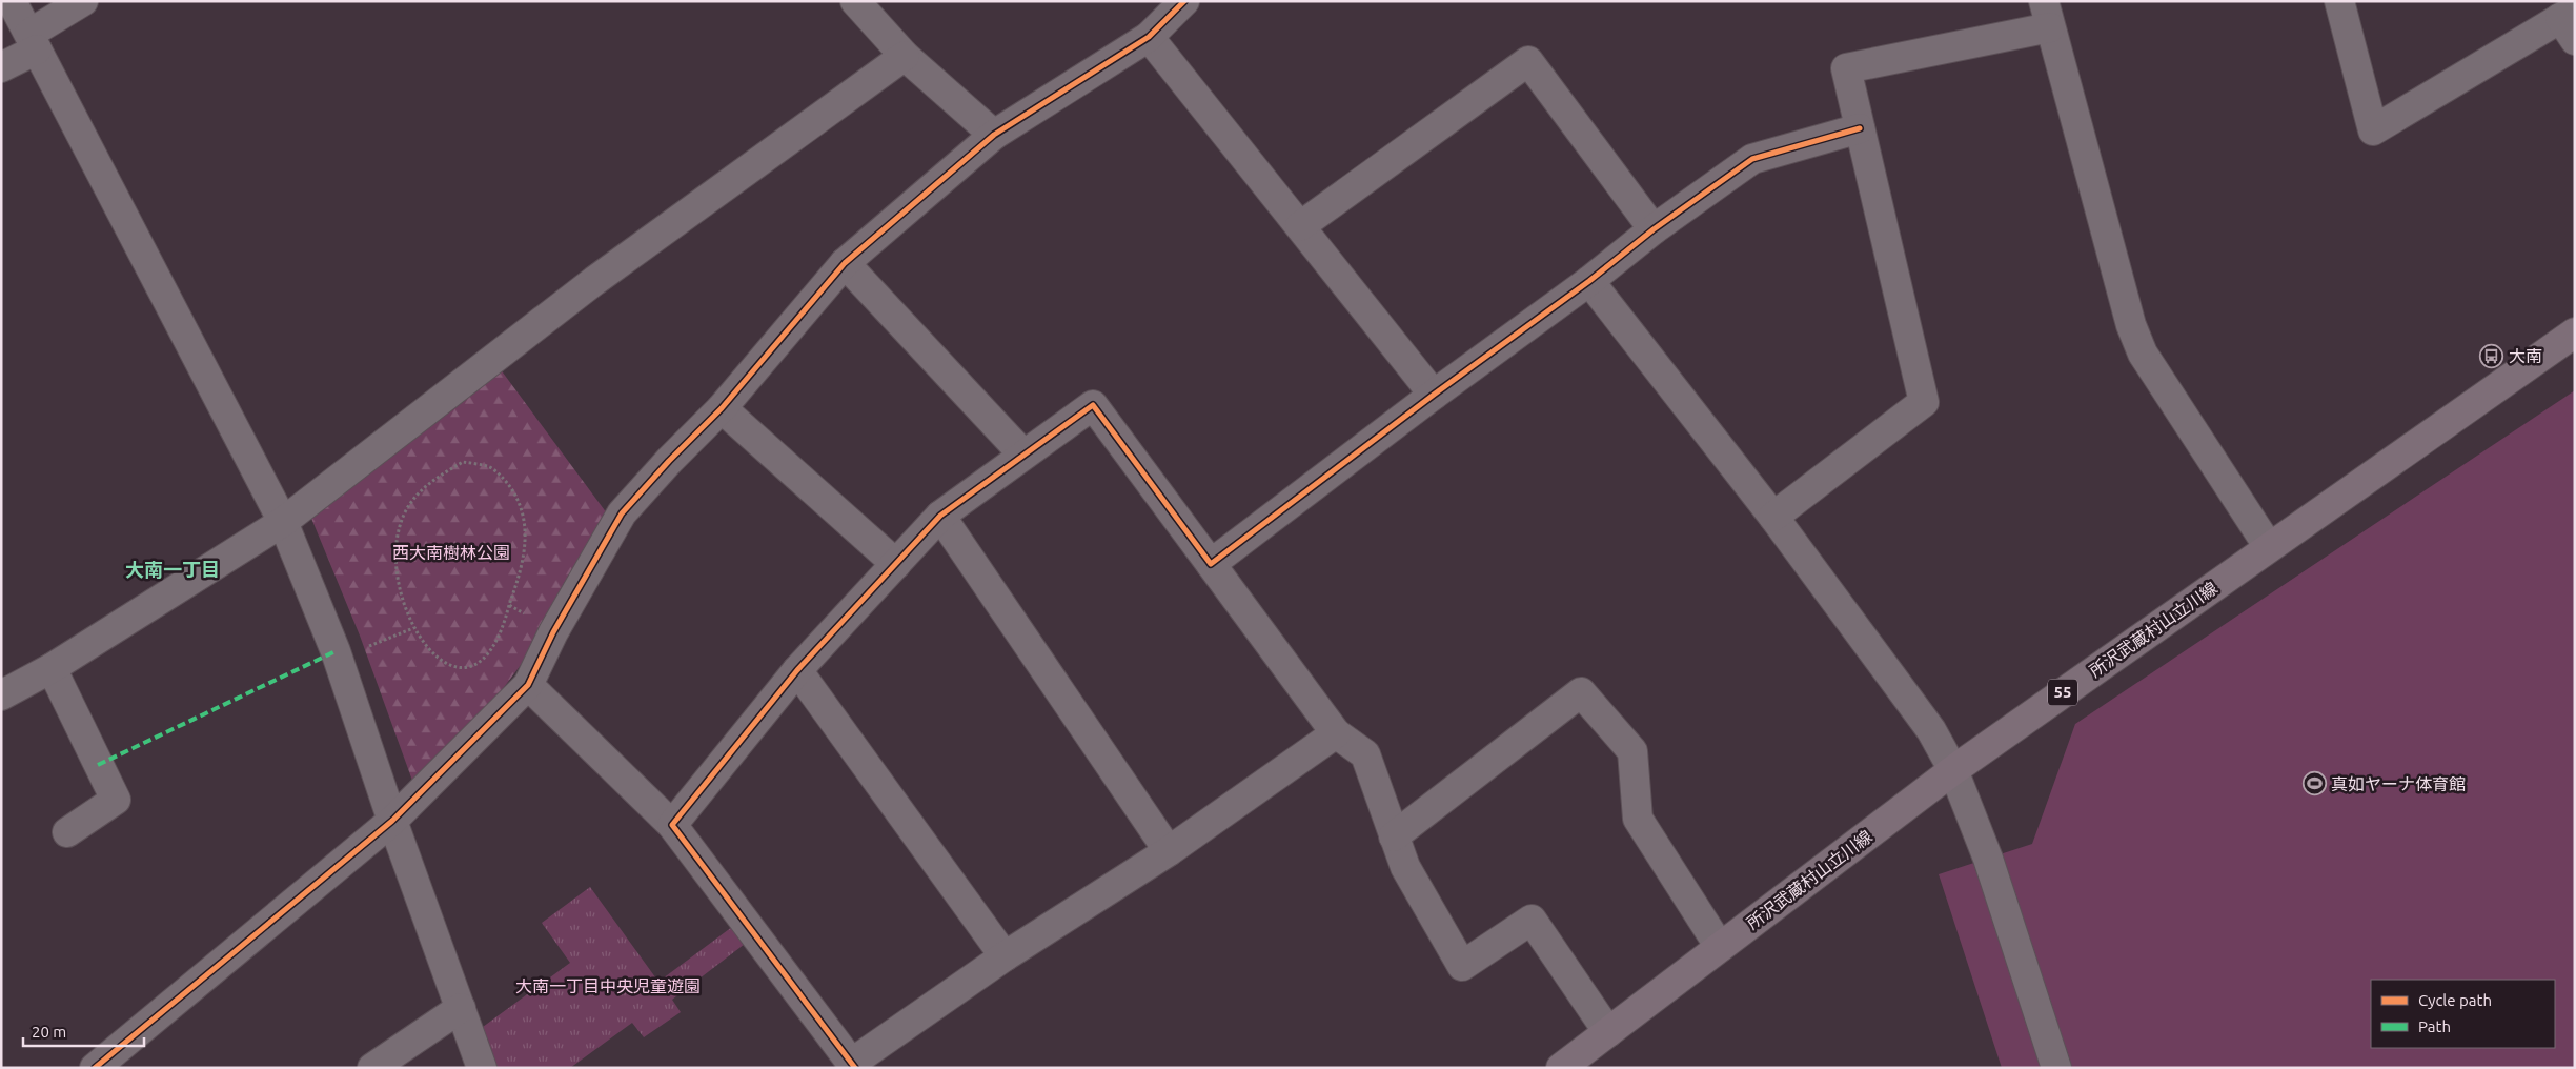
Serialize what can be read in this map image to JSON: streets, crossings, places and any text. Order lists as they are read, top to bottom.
{
  "streets": {
    "main road": ["所沢武蔵村山立川線", "55"]
  },
  "districts": ["大南一丁目"],
  "parks": ["西大南樹林公園", "大南一丁目中央児童遊園"],
  "places": {
    "bus stop": ["大南"],
    "sports": ["真如ヤーナ体育館"]
  },
  "legend": ["Cycle path", "Path"],
  "scale_bar": "20 m"
}
